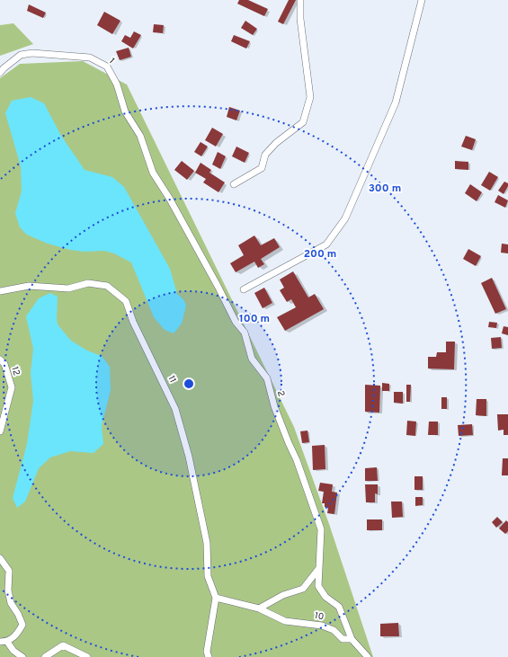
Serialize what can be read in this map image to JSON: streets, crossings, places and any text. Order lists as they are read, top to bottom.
{
  "streets": {
    "street": [
      "1",
      "12",
      "11",
      "2",
      "10"
    ]
  },
  "crossings": [
    ["1", "2"],
    ["11", "10"],
    ["2", "10"]
  ],
  "rings": ["300 m", "200 m", "100 m"]
}
